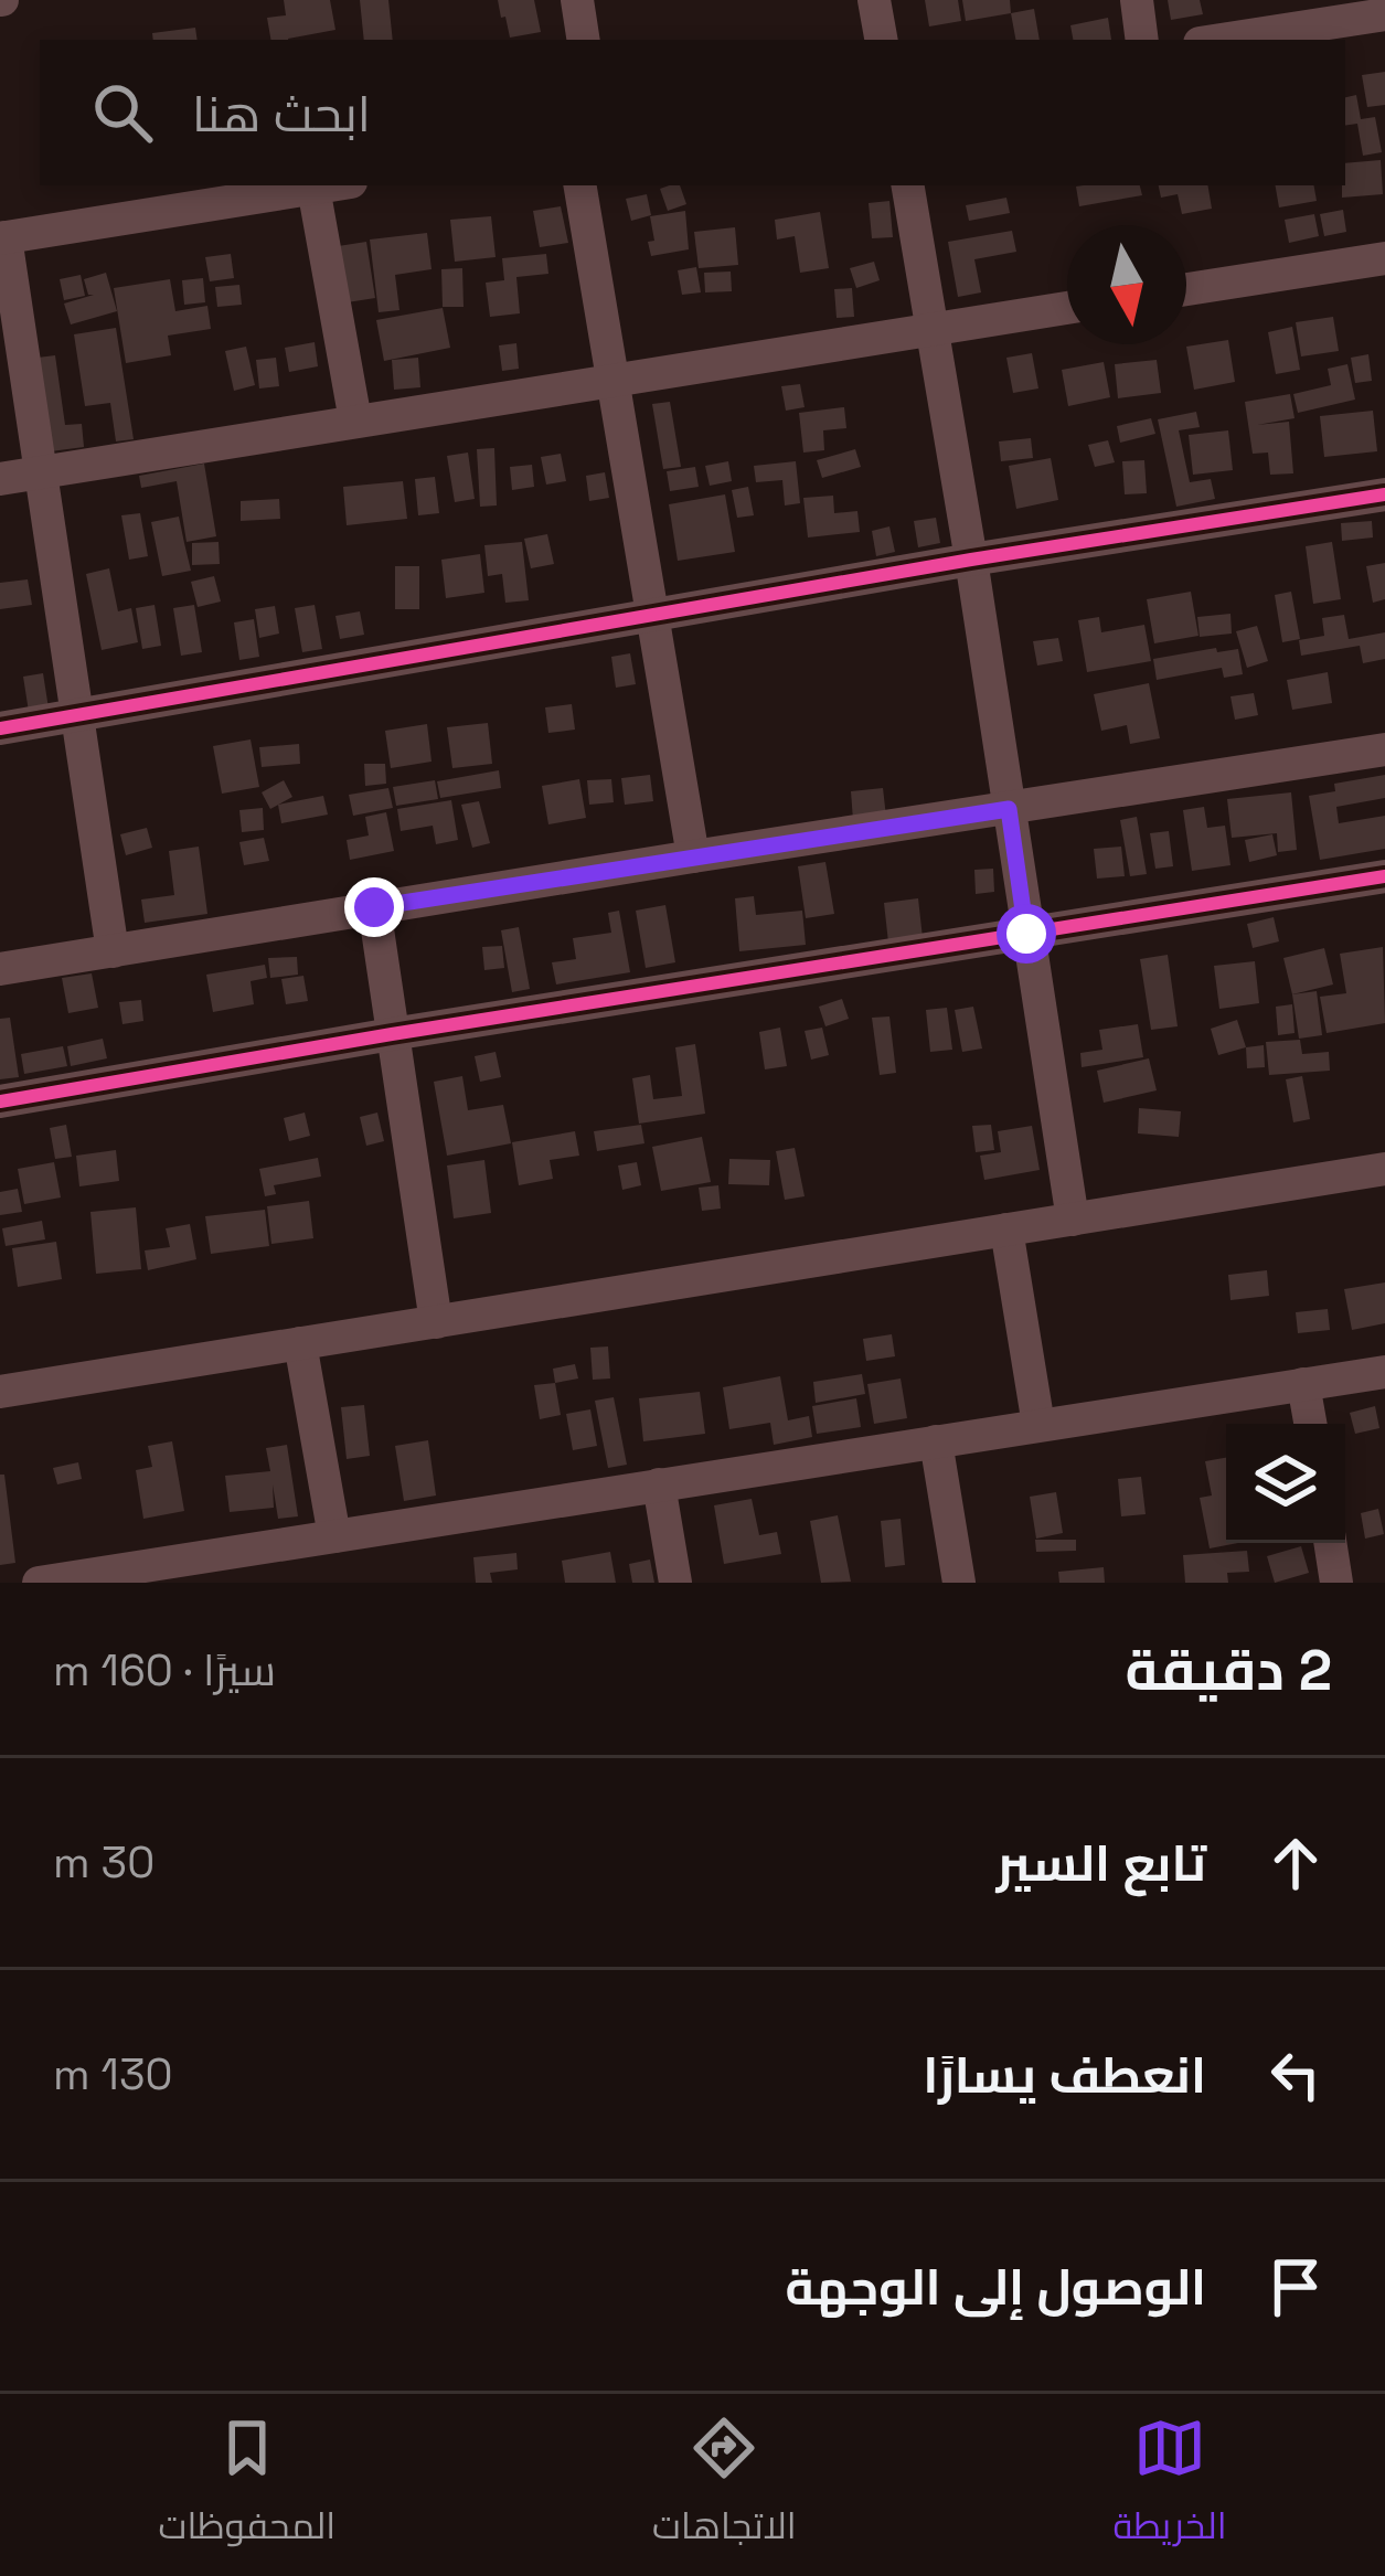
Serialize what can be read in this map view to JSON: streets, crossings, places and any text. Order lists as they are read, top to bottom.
{
  "north": "bottom",
  "page": {
    "search": "ابحث هنا",
    "heading": ["2 دقيقة", "سيرًا · 160 m"],
    "list": [
      ["تابع السير", "30 m"],
      ["انعطف يسارًا", "130 m"],
      "الوصول إلى الوجهة"
    ],
    "nav": ["الخريطة", "الاتجاهات", "المحفوظات"]
  }
}
